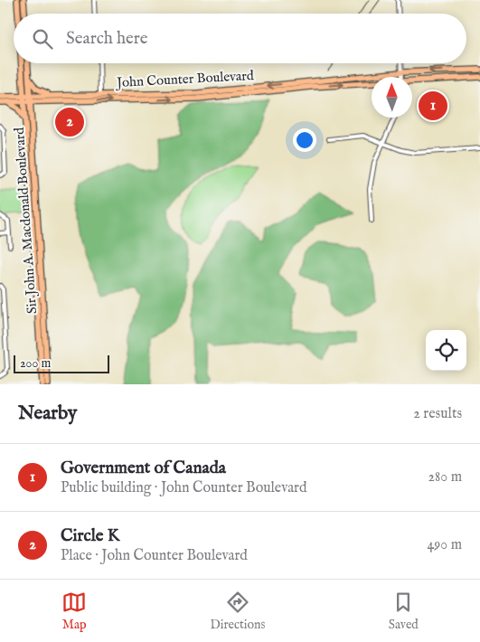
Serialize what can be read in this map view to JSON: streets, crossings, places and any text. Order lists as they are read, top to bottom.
{
  "streets": {
    "main road": ["John Counter Boulevard", "Sir John A. Macdonald Boulevard"]
  },
  "crossings": [
    ["John Counter Boulevard", "Sir John A. Macdonald Boulevard"]
  ],
  "scale_bar": "200 m",
  "north": "top",
  "page": {
    "search": "Search here",
    "pins": ["1", "2"],
    "scale": "200 m",
    "heading": ["Nearby", "2 results"],
    "list": [
      {
        "mark": "1",
        "name": "Government of Canada",
        "note": "Public building · John Counter Boulevard",
        "value": "280 m"
      },
      {
        "mark": "2",
        "name": "Circle K",
        "note": "Place · John Counter Boulevard",
        "value": "490 m"
      }
    ],
    "nav": ["Map", "Directions", "Saved"]
  }
}
